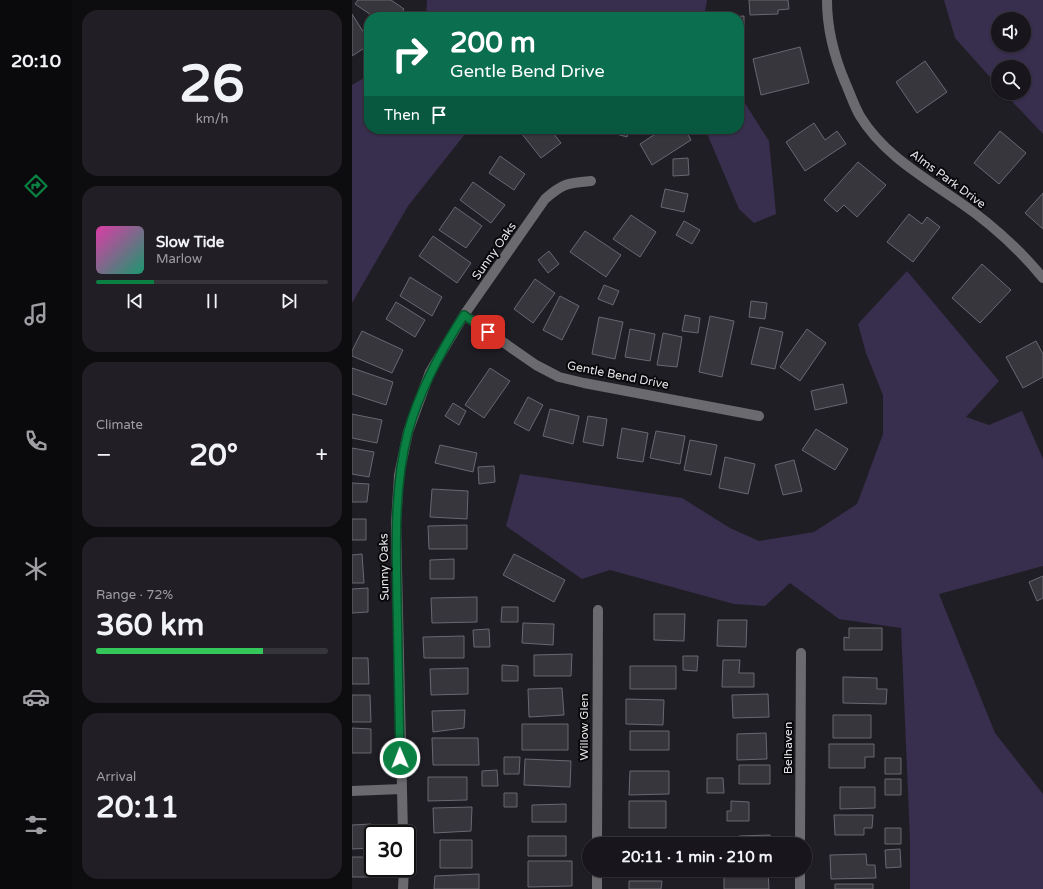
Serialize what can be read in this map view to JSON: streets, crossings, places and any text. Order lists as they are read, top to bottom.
{
  "streets": {
    "street": [
      "Alms Park Drive",
      "Sunny Oaks",
      "Gentle Bend Drive",
      "Willow Glen",
      "Belhaven"
    ]
  },
  "crossings": [
    ["Sunny Oaks", "Gentle Bend Drive"]
  ],
  "page": {
    "tabs": "20:10",
    "tile": [
      ["26", "km/h"],
      "Climate",
      ["Range · 72%", "360 km"],
      ["Arrival", "20:11"]
    ],
    "turn": ["200 m", "Gentle Bend Drive"],
    "then": "Then",
    "song": ["Slow Tide", "Marlow"],
    "heat": ["−", "20°", "+"],
    "limit": "30",
    "trip": "20:11 · 1 min · 210 m"
  }
}
